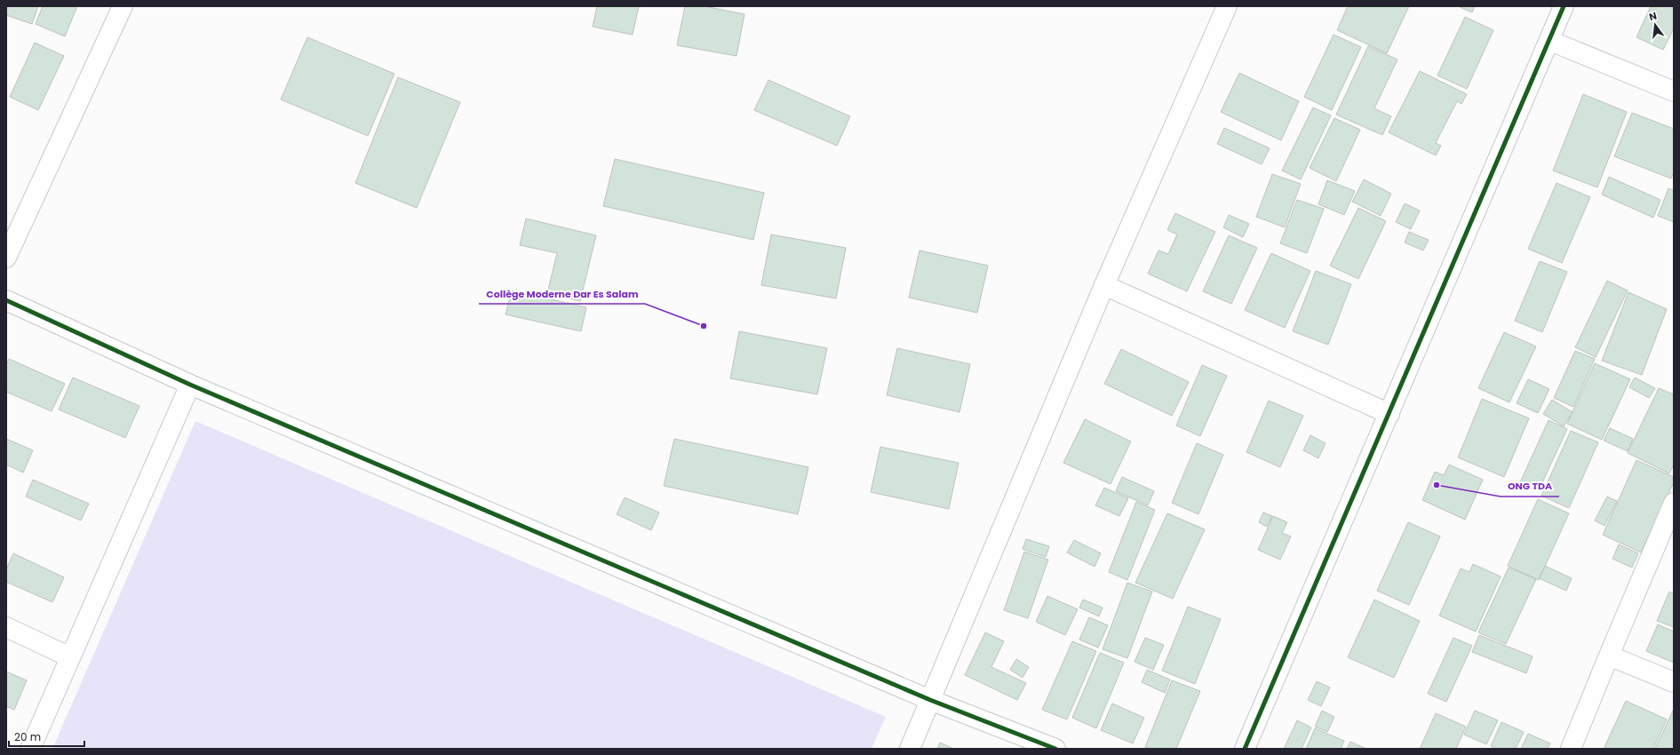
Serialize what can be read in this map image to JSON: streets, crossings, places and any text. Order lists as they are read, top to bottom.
{
  "places": ["Collège Moderne Dar Es Salam", "ONG TDA"],
  "scale_bar": "20 m",
  "north": "top"
}
